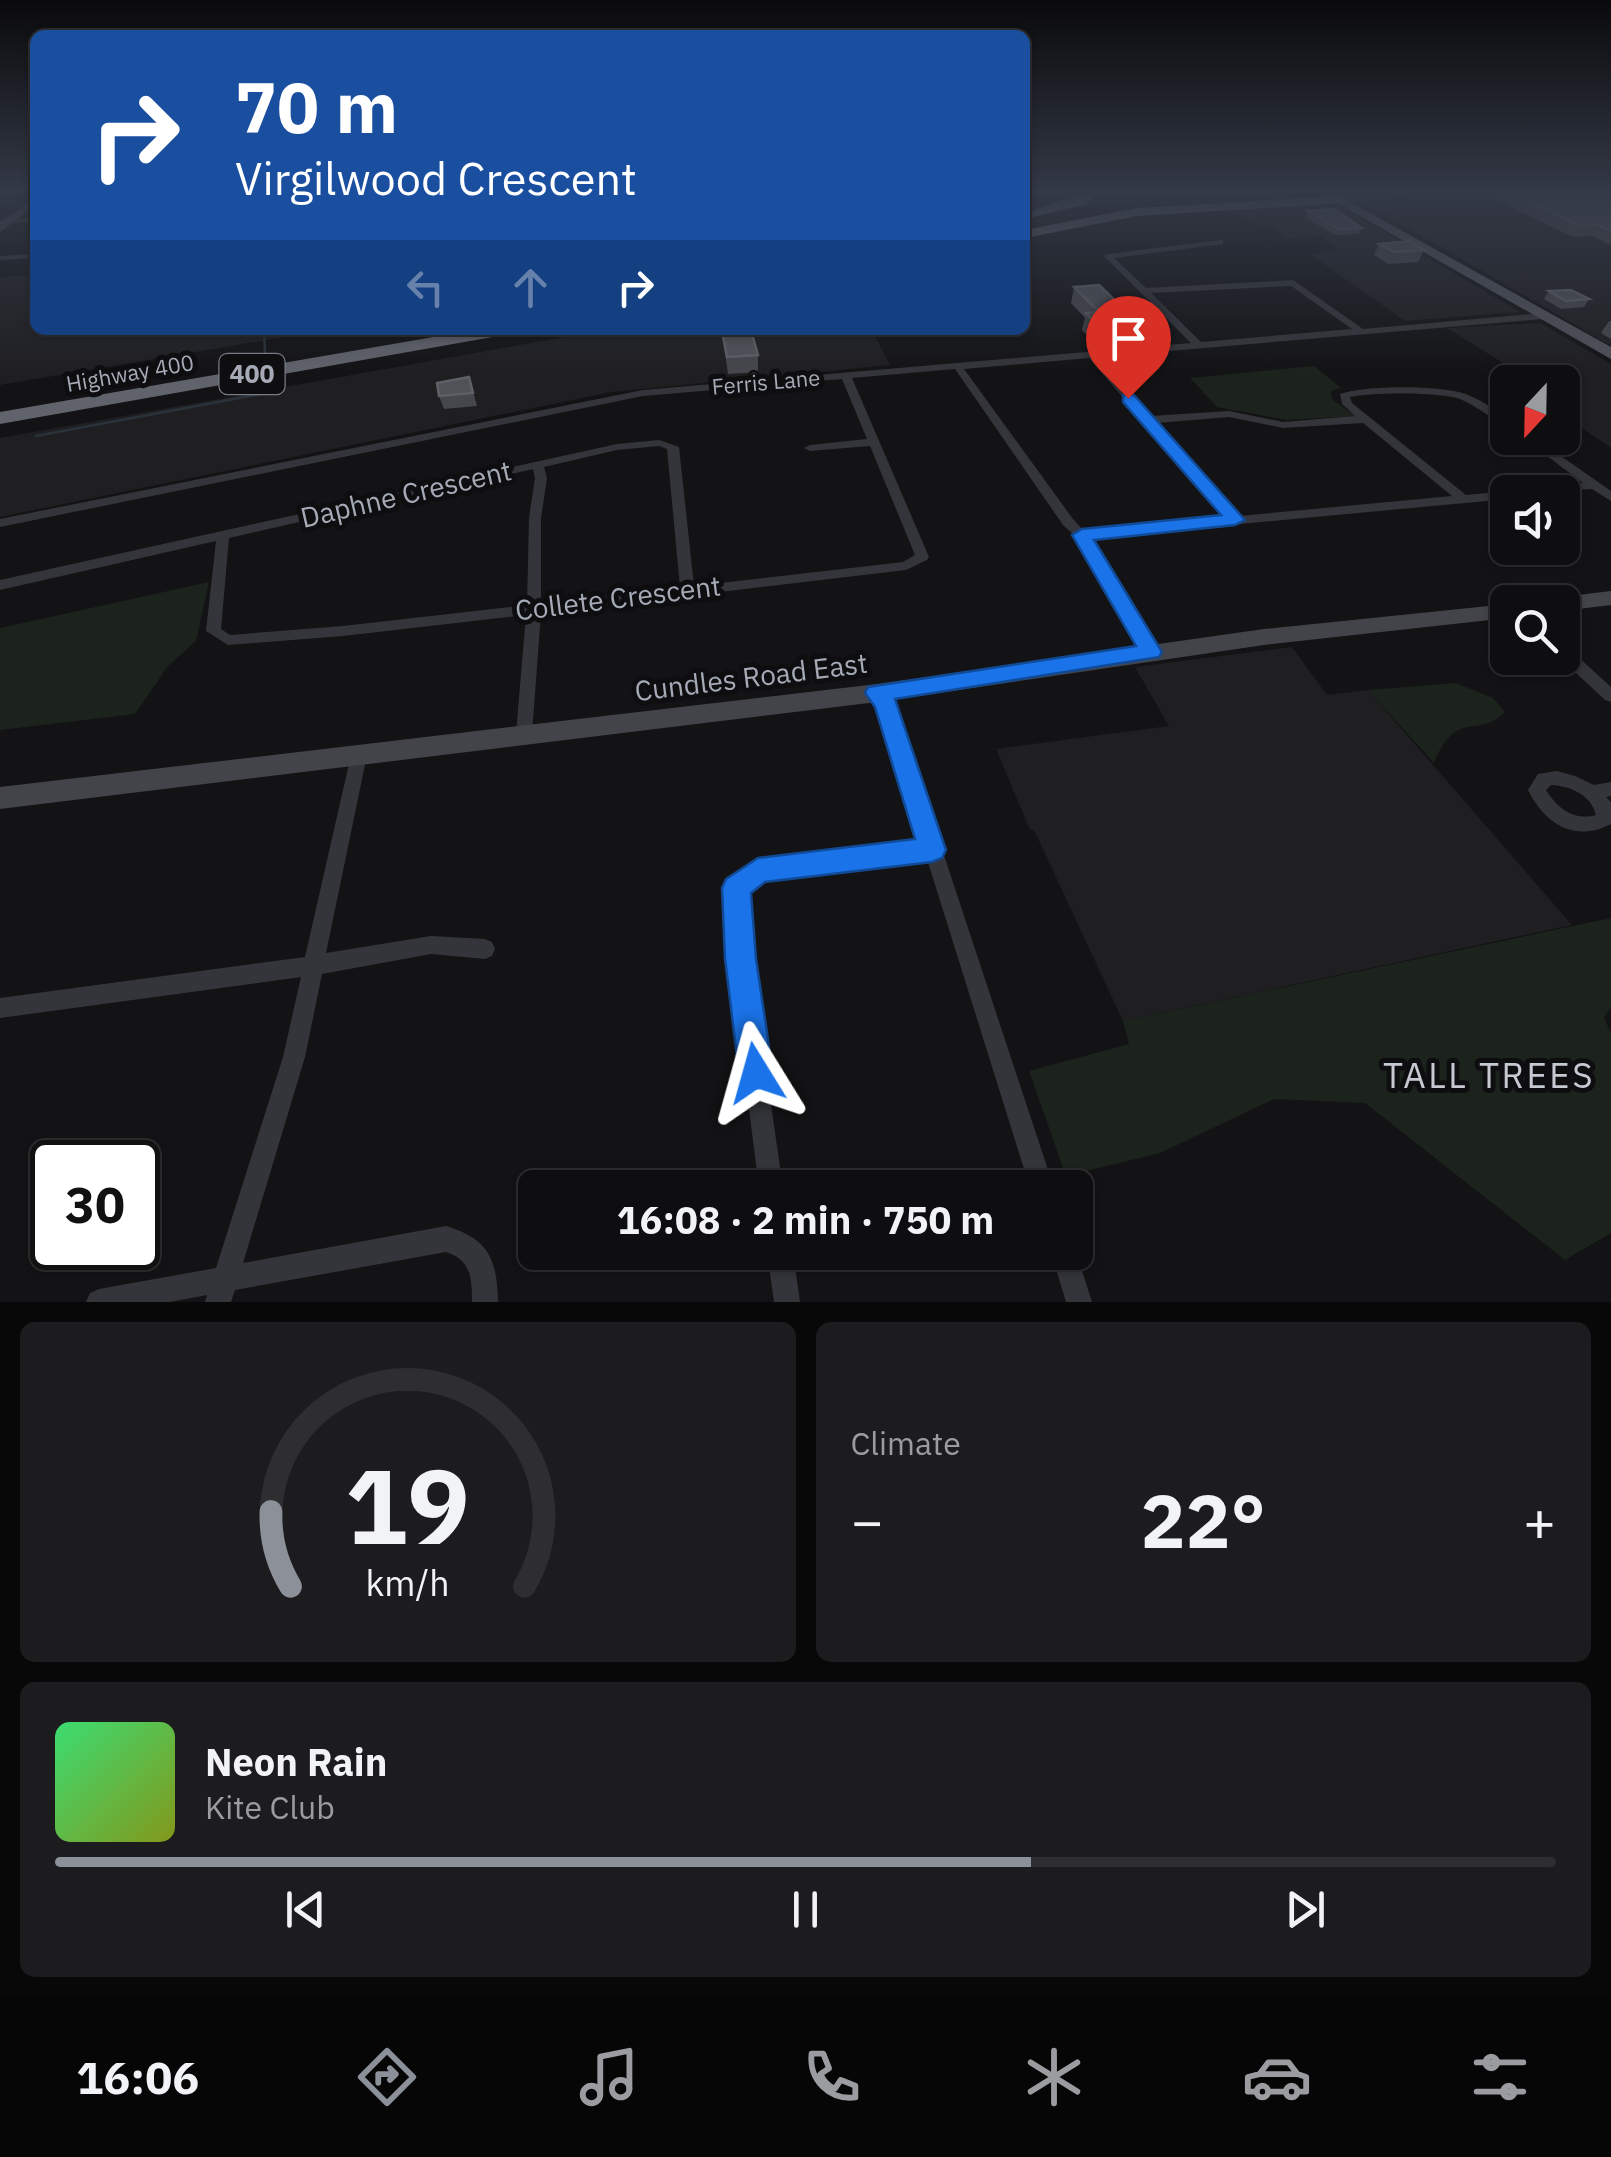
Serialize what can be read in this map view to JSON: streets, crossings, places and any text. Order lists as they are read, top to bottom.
{
  "streets": {
    "highway": ["Highway 400", "400"],
    "main road": ["Cundles Road East"],
    "street": ["Ferris Lane", "Daphne Crescent", "Collete Crescent"]
  },
  "crossings": [
    ["Ferris Lane", "Collete Crescent"],
    ["Daphne Crescent", "Collete Crescent"]
  ],
  "districts": ["TALL TREES"],
  "north": "bottom",
  "page": {
    "turn": ["70 m", "Virgilwood Crescent"],
    "limit": "30",
    "trip": "16:08 · 2 min · 750 m",
    "tile": "Climate",
    "heat": ["−", "22°", "+"],
    "song": ["Neon Rain", "Kite Club"],
    "tabs": "16:06",
    "gauge": ["19", "km/h"]
  }
}
